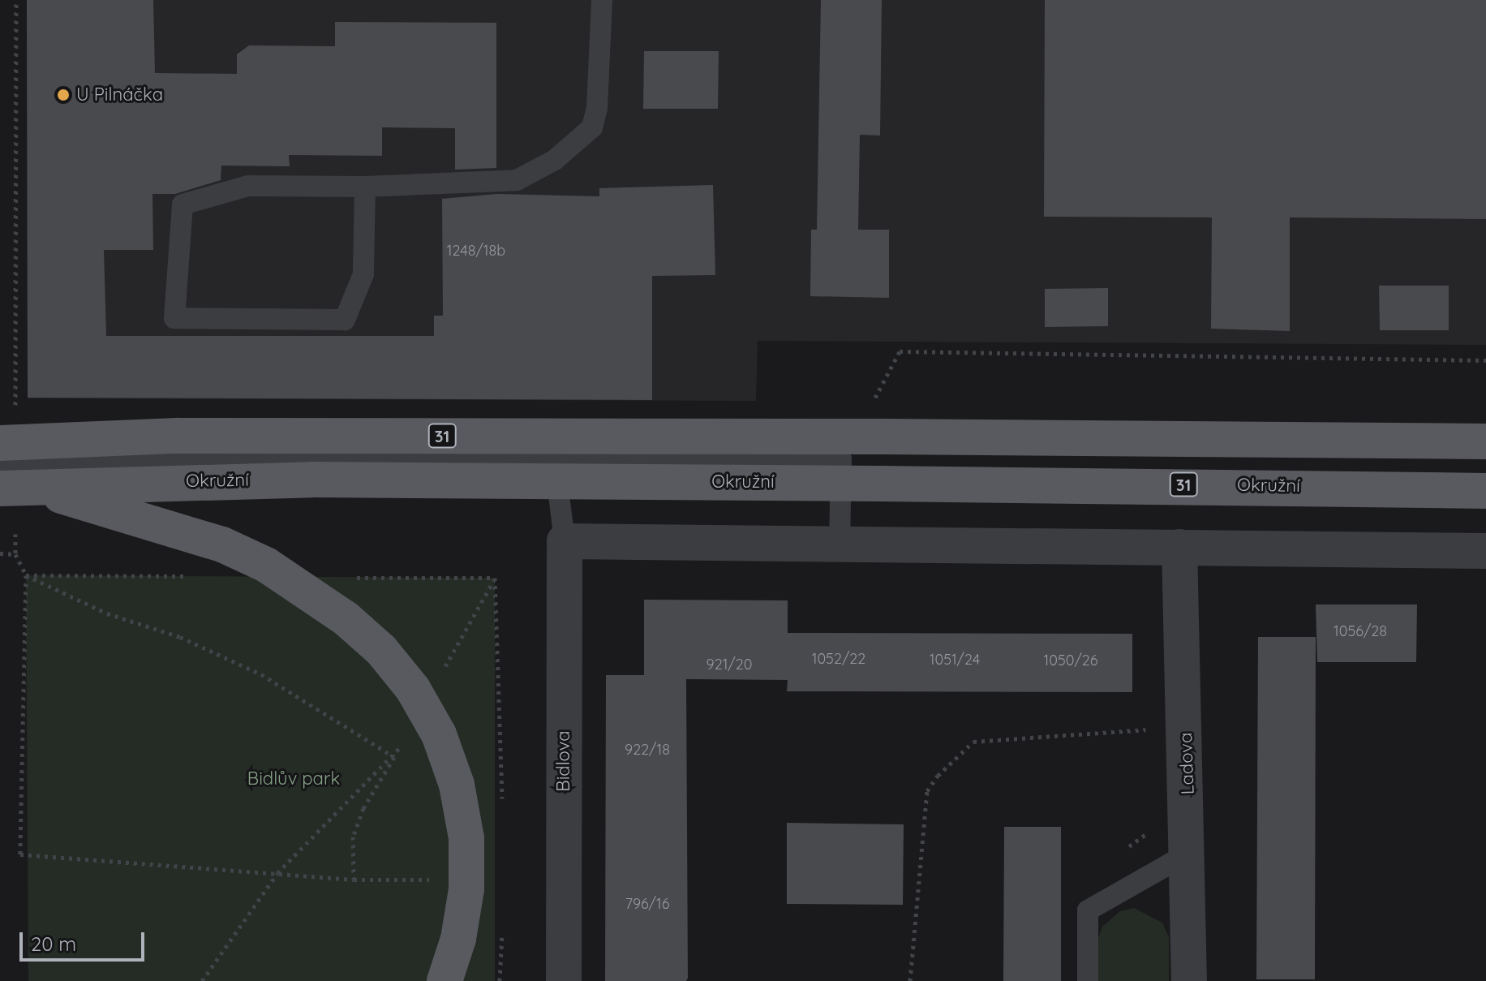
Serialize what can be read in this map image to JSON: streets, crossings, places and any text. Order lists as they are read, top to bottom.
{
  "streets": {
    "main road": ["31", "Okružní"],
    "street": ["Bidlova", "Ladova"]
  },
  "parks": ["Bidlův park"],
  "places": ["U Pilnáčka"],
  "house_numbers": [
    "1248/18b",
    "1056/28",
    "1052/22",
    "1051/24",
    "1050/26",
    "921/20",
    "922/18",
    "796/16"
  ],
  "scale_bar": "20 m"
}
